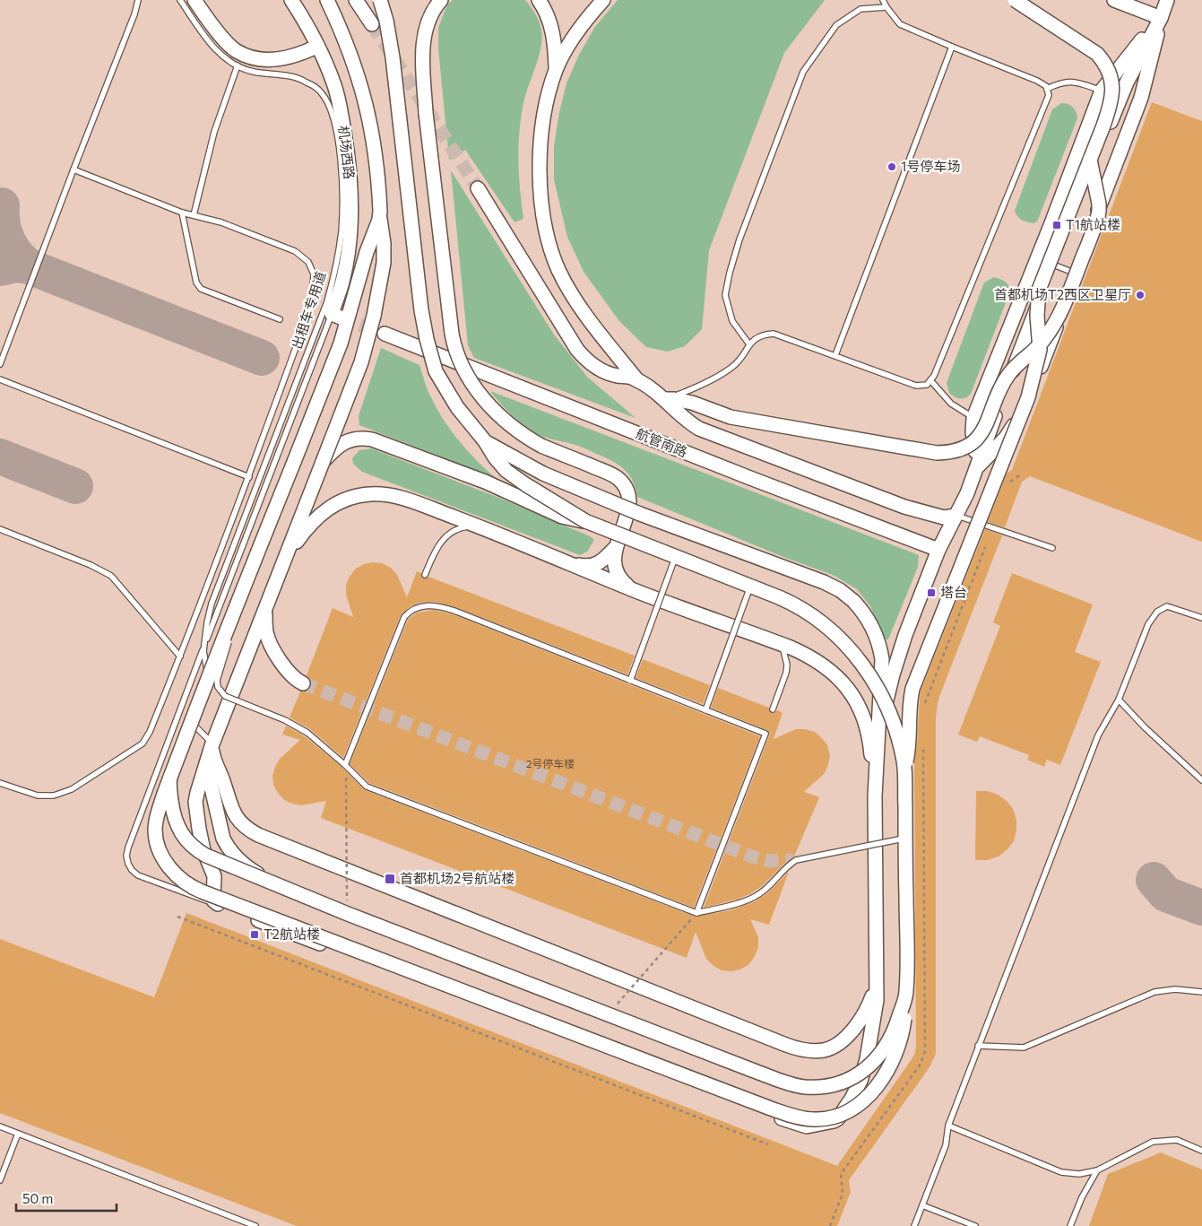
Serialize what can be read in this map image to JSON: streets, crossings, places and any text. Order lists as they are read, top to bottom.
{
  "streets": {
    "street": ["机场西路", "航管南路"],
    "lane": ["出租车专用道"]
  },
  "places": {
    "other": ["1号停车场", "首都机场T2西区卫星厅"],
    "transit": [
      "T1航站楼",
      "塔台",
      "首都机场2号航站楼",
      "T2航站楼"
    ]
  },
  "house_numbers": ["2号停车楼"],
  "scale_bar": "50 m"
}
